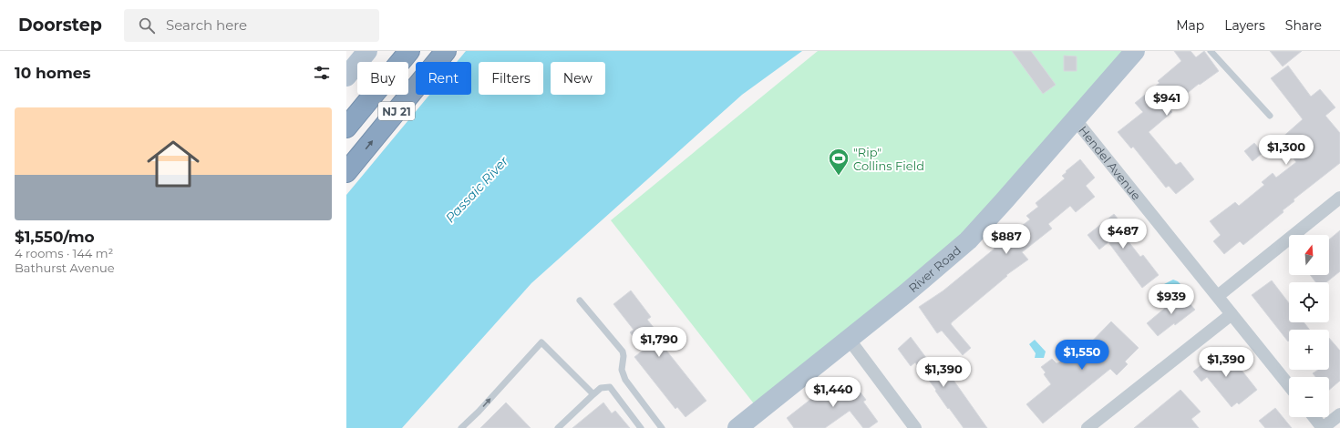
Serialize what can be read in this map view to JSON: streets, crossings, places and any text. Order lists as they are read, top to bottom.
{
  "streets": {
    "highway": ["NJ 21"],
    "main road": ["River Road"],
    "street": ["Hendel Avenue"]
  },
  "crossings": [
    ["Hendel Avenue", "River Road"]
  ],
  "water": ["Passaic River"],
  "places": {
    "sports": ["\"Rip\" Collins Field"]
  },
  "north": "top",
  "page": {
    "header": "Doorstep",
    "search": "Search here",
    "nav": ["Map", "Layers", "Share"],
    "heading": "10 homes",
    "chip": [
      "Buy",
      "Rent",
      "Filters",
      "New"
    ],
    "price": [
      "$941",
      "$1,300",
      "$487",
      "$887",
      "$939",
      "$1,790",
      "$1,550",
      "$1,390",
      "$1,390",
      "$1,440"
    ],
    "list": [
      {
        "name": "$1,550/mo",
        "note": "4 rooms · 144 m² · Bathurst Avenue"
      }
    ],
    "map_buttons": ["+", "−"]
  }
}
